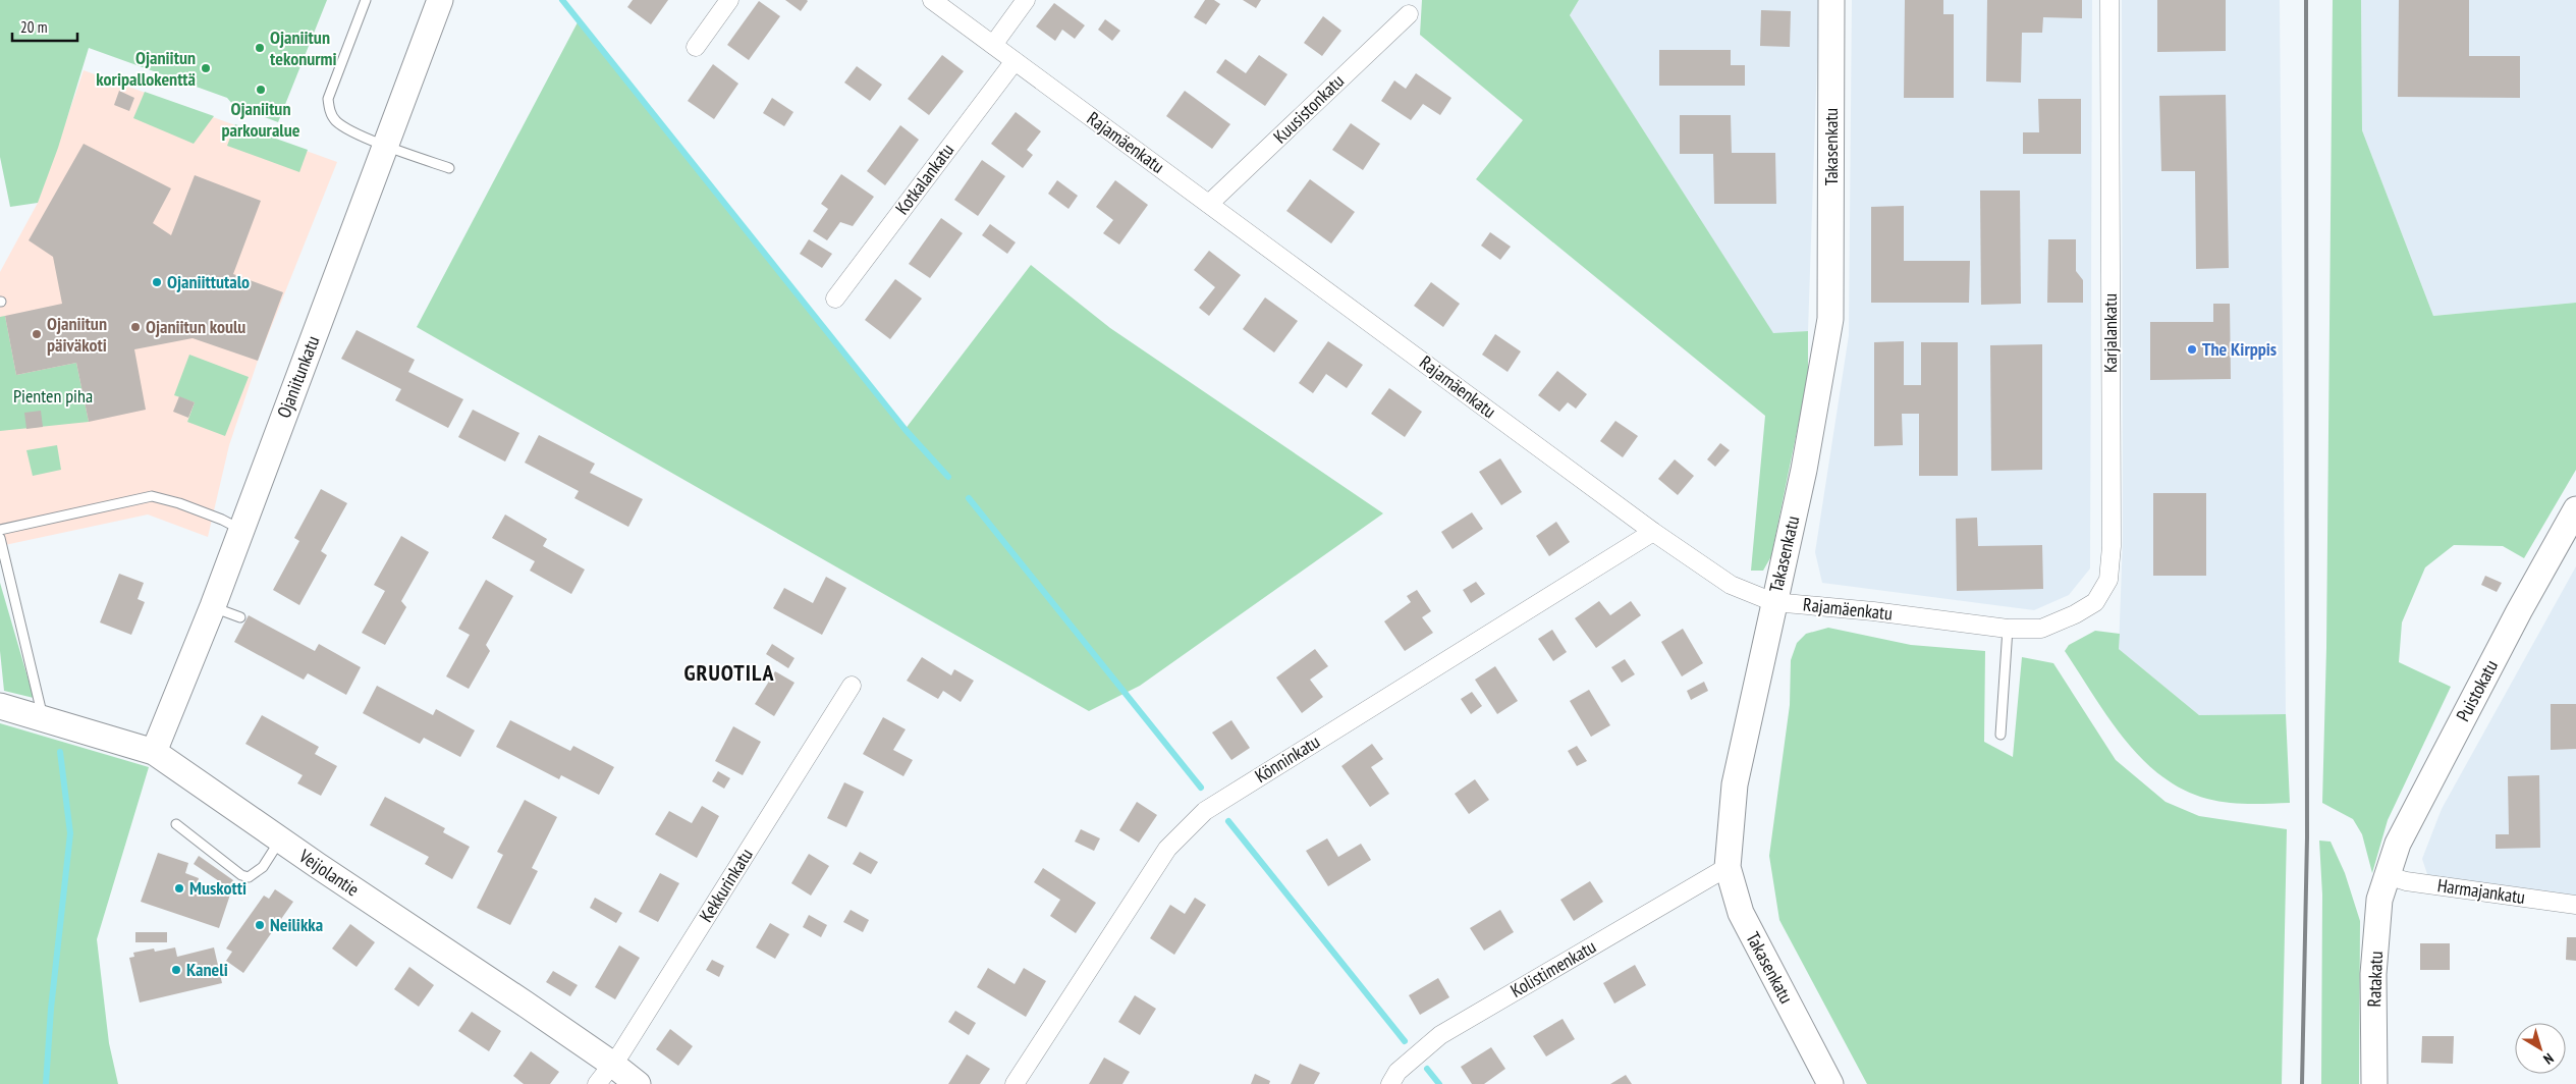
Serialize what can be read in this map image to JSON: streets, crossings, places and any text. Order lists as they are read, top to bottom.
{
  "streets": {
    "street": [
      "Kuusistonkatu",
      "Rajamäenkatu",
      "Takasenkatu",
      "Kotkalankatu",
      "Karjalankatu",
      "Ojaniitunkatu",
      "Puistokatu",
      "Könninkatu",
      "Veijolantie",
      "Kekkurinkatu",
      "Harmajankatu",
      "Kolistimenkatu",
      "Ratakatu"
    ]
  },
  "crossings": [
    ["Kuusistonkatu", "Rajamäenkatu"],
    ["Rajamäenkatu", "Takasenkatu"],
    ["Rajamäenkatu", "Kotkalankatu"],
    ["Rajamäenkatu", "Karjalankatu"],
    ["Rajamäenkatu", "Könninkatu"],
    ["Takasenkatu", "Kolistimenkatu"],
    ["Ojaniitunkatu", "Veijolantie"],
    ["Puistokatu", "Harmajankatu"],
    ["Puistokatu", "Ratakatu"],
    ["Veijolantie", "Kekkurinkatu"],
    ["Harmajankatu", "Ratakatu"]
  ],
  "districts": ["GRUOTILA"],
  "parks": ["Pienten piha"],
  "places": [
    "Ojaniitun tekonurmi",
    "Ojaniitun koripallokenttä",
    "Ojaniitun parkouralue",
    "Ojaniittutalo",
    "Ojaniitun koulu",
    "Ojaniitun päiväkoti",
    "The Kirppis",
    "Muskotti",
    "Neilikka",
    "Kaneli"
  ],
  "scale_bar": "20 m",
  "north": "bottom right"
}
